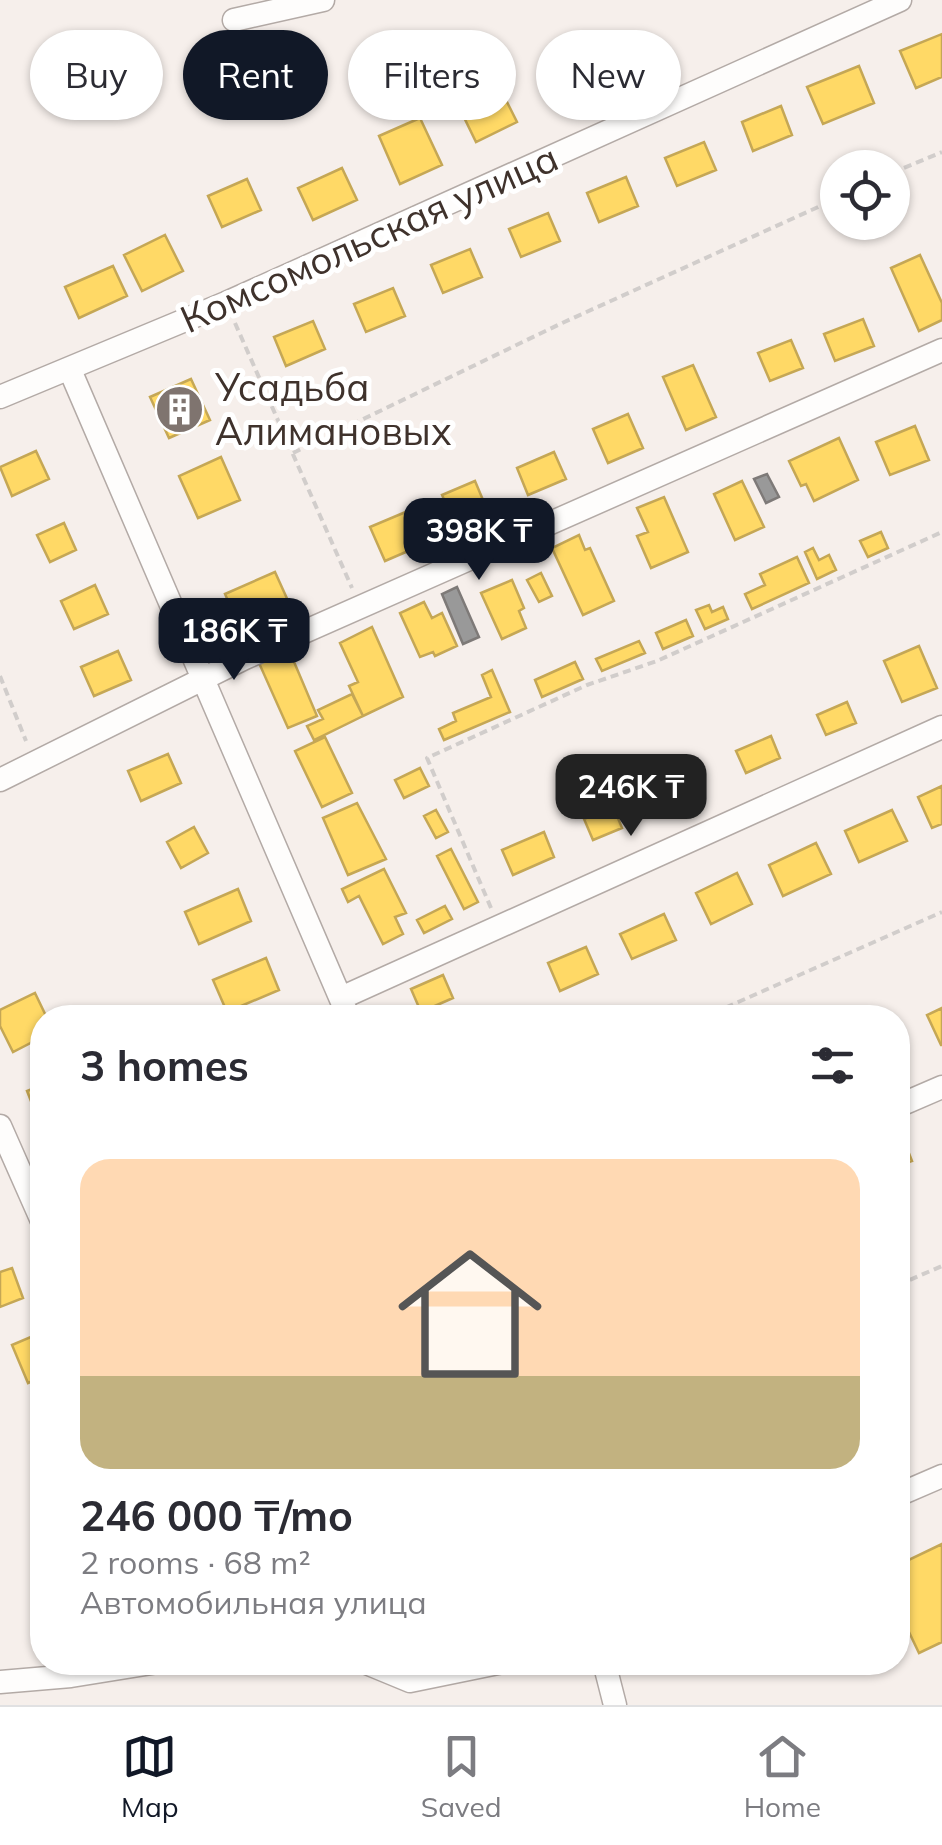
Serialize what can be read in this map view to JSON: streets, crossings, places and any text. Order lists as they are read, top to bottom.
{
  "streets": {
    "street": ["Комсомольская улица"]
  },
  "places": {
    "building": ["Усадьба Алимановых"]
  },
  "page": {
    "chip": [
      "Buy",
      "Rent",
      "Filters",
      "New"
    ],
    "price": ["398K ₸", "186K ₸", "246K ₸"],
    "heading": "3 homes",
    "list": [
      {
        "name": "246 000 ₸/mo",
        "note": "2 rooms · 68 m² · Автомобильная улица"
      }
    ],
    "tabs": ["Map", "Saved", "Home"]
  }
}
